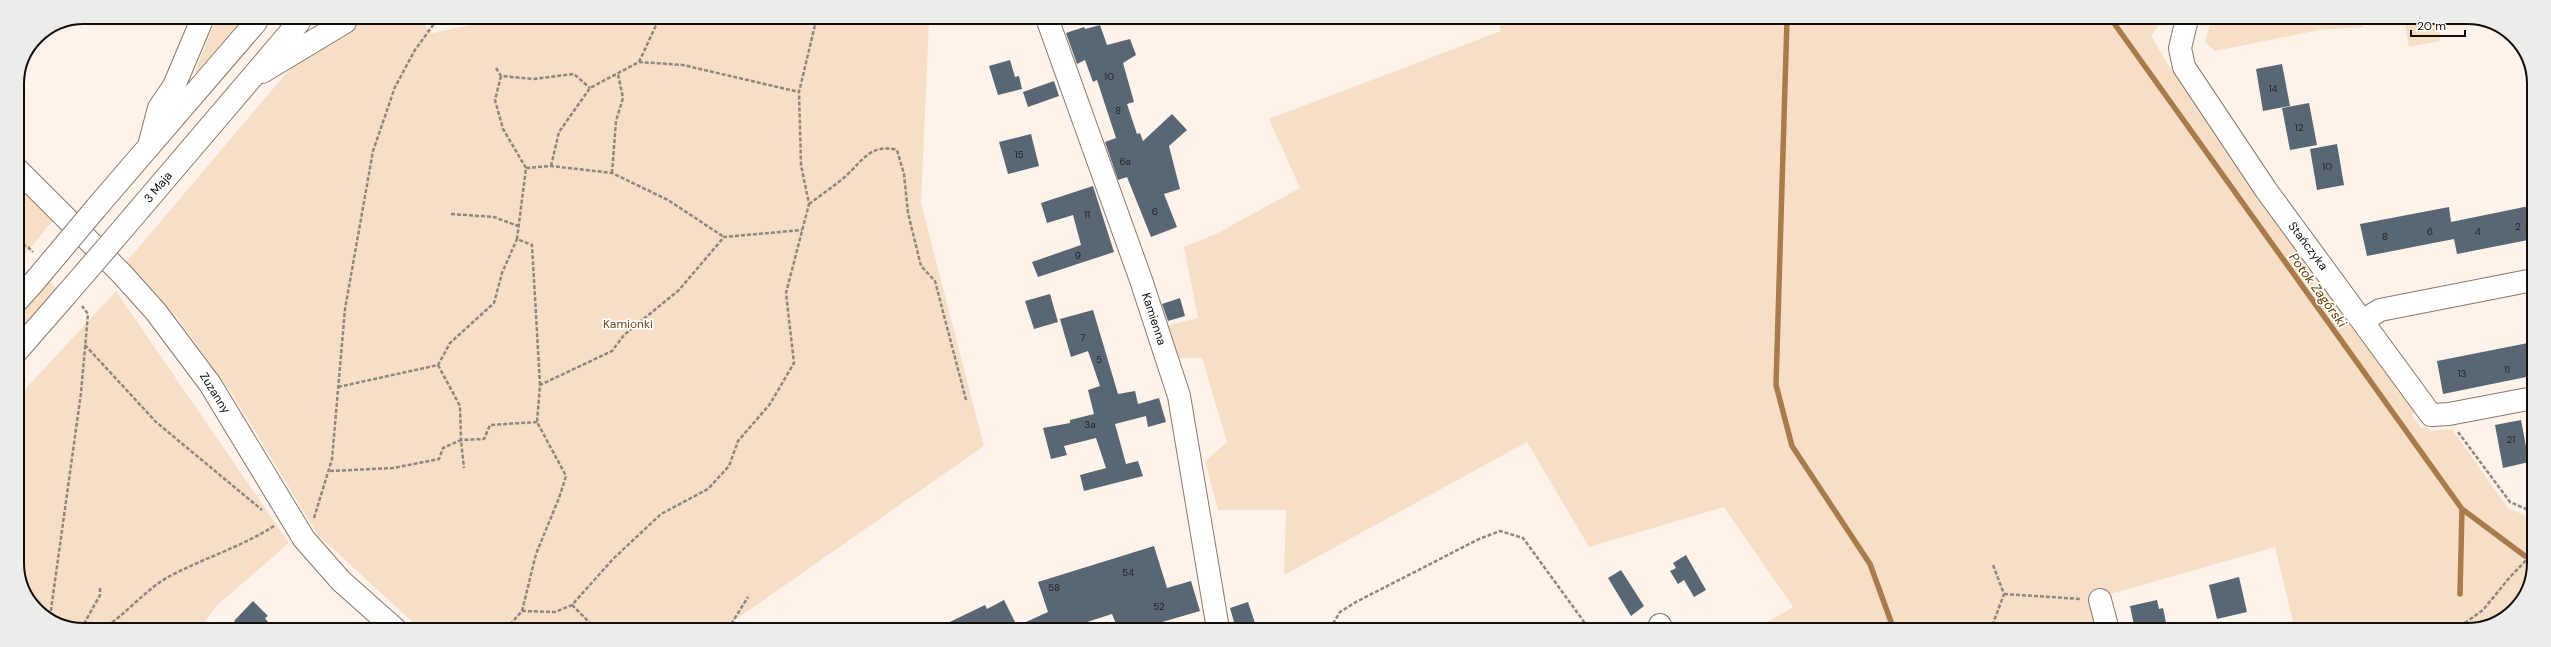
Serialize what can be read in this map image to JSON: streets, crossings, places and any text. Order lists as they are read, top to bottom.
{
  "streets": {
    "street": [
      "3 Maja",
      "Stańczyka",
      "Kamienna",
      "Zuzanny"
    ]
  },
  "water": ["Potok Zagórski"],
  "parks": ["Kamionki"],
  "house_numbers": [
    "10",
    "14",
    "8",
    "12",
    "15",
    "6a",
    "10",
    "6",
    "11",
    "2",
    "6",
    "4",
    "8",
    "9",
    "7",
    "5",
    "11",
    "13",
    "3a",
    "21",
    "54",
    "58",
    "52"
  ],
  "scale_bar": "20 m"
}
